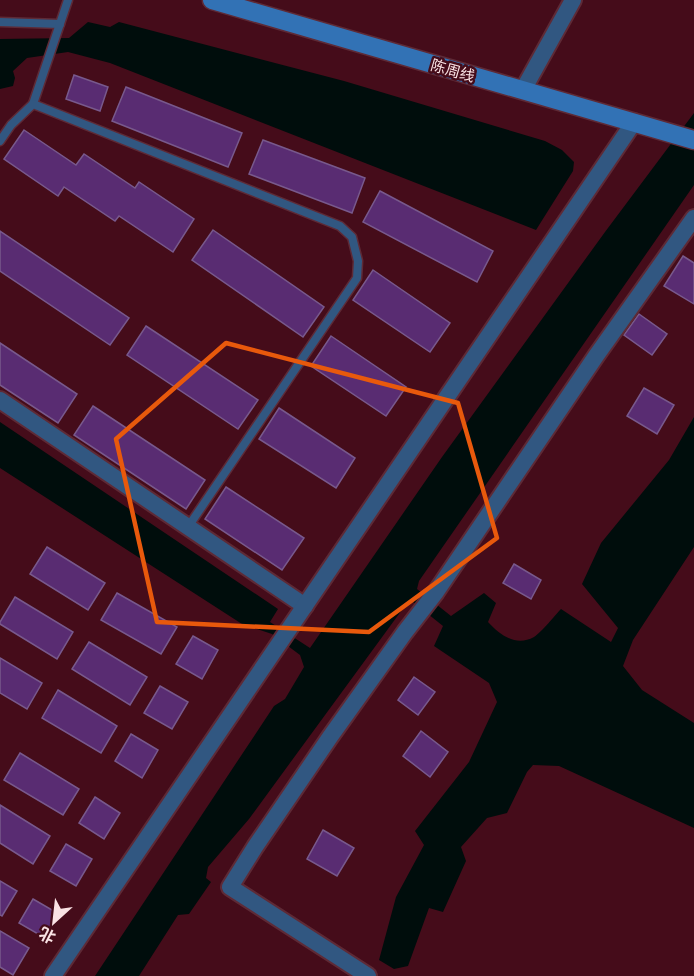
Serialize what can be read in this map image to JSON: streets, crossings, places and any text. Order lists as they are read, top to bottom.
{
  "streets": {
    "main road": ["陈周线"]
  },
  "north": "bottom left"
}
